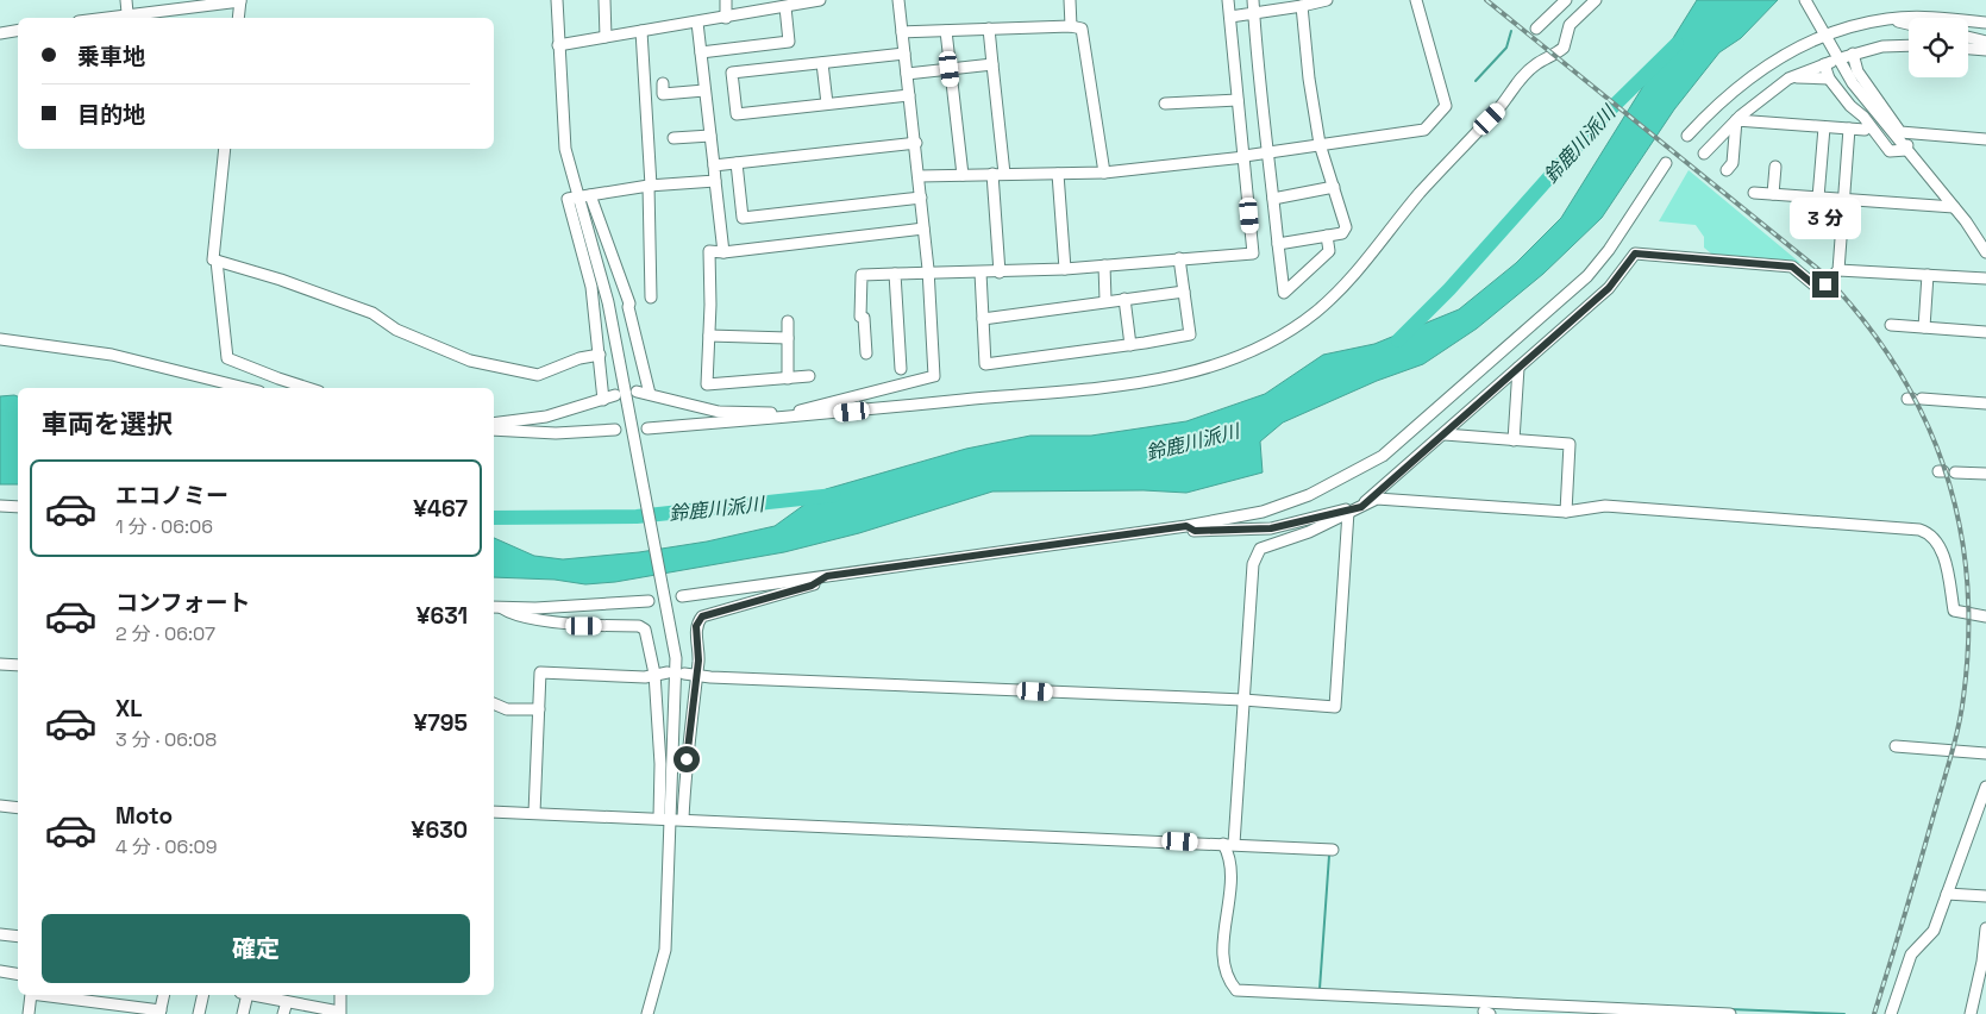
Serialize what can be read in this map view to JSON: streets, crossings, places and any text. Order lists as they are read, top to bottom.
{
  "water": ["鈴鹿川派川"],
  "page": {
    "banner": ["乗車地", "目的地"],
    "bubble": "3 分",
    "heading": "車両を選択",
    "list": [
      {
        "name": "エコノミー",
        "note": "1 分 · 06:06",
        "value": "¥467"
      },
      {
        "name": "コンフォート",
        "note": "2 分 · 06:07",
        "value": "¥631"
      },
      {
        "name": "XL",
        "note": "3 分 · 06:08",
        "value": "¥795"
      },
      {
        "name": "Moto",
        "note": "4 分 · 06:09",
        "value": "¥630"
      }
    ],
    "buttons": "確定"
  }
}
